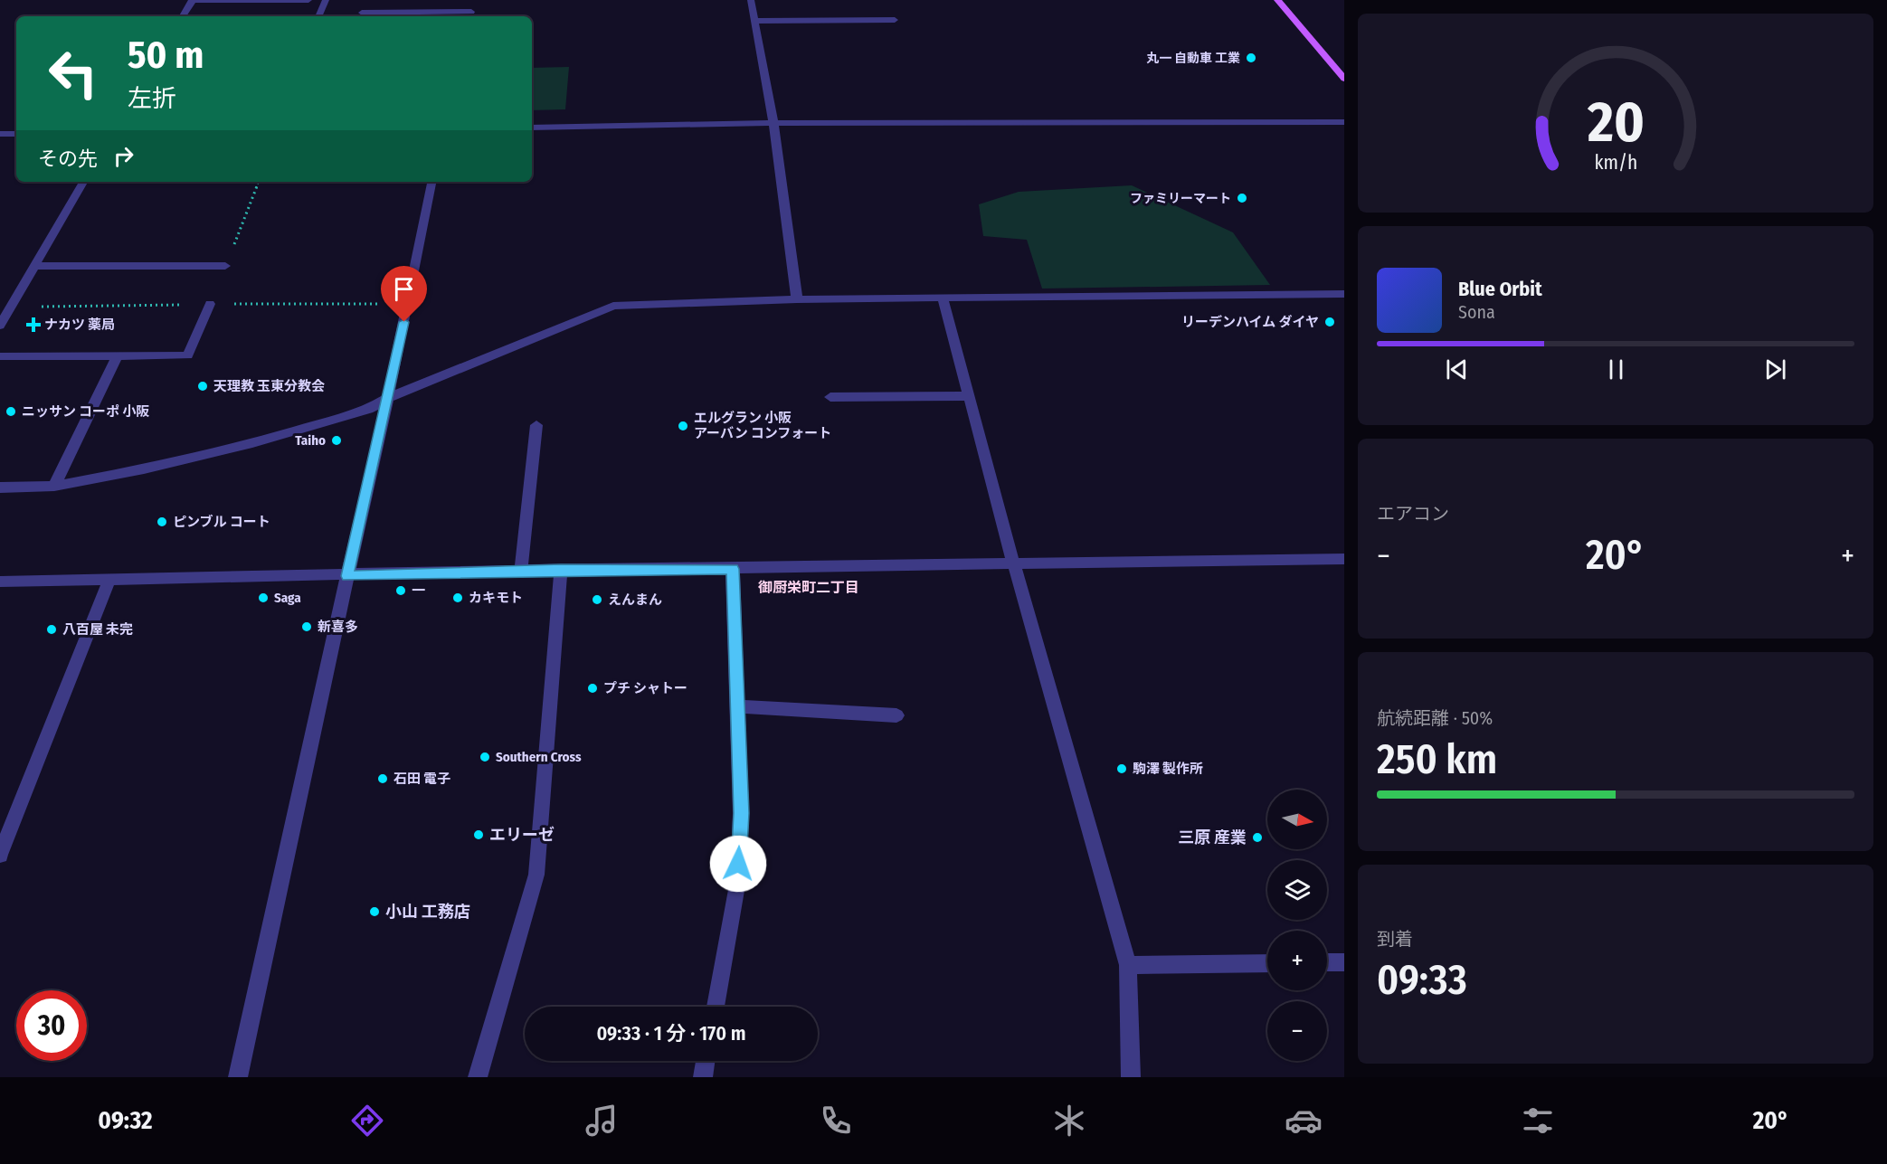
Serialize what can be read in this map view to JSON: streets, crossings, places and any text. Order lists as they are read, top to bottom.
{
  "districts": ["御厨栄町二丁目"],
  "places": {
    "other": [
      "丸一 自動車 工業",
      "ファミリーマート",
      "リーデンハイム ダイヤ",
      "天理教 玉東分教会",
      "ニッサン コーポ 小阪",
      "エルグラン 小阪 アーバン コンフォート",
      "Taiho",
      "ピンブル コート",
      "一",
      "Saga",
      "カキモト",
      "えんまん",
      "新喜多",
      "八百屋 未完",
      "プチ シャトー",
      "Southern Cross",
      "駒澤 製作所",
      "石田 電子",
      "エリーゼ",
      "三原 産業",
      "小山 工務店"
    ],
    "health": ["ナカツ 薬局"]
  },
  "north": "right",
  "page": {
    "turn": ["50 m", "左折"],
    "then": "その先",
    "song": ["Blue Orbit", "Sona"],
    "tile": [
      "エアコン",
      ["航続距離 · 50%", "250 km"],
      ["到着", "09:33"]
    ],
    "heat": ["−", "20°", "+"],
    "map_buttons": ["+", "−"],
    "limit": "30",
    "trip": "09:33 · 1 分 · 170 m",
    "tabs": ["09:32", "20°"],
    "gauge": ["20", "km/h"]
  }
}
